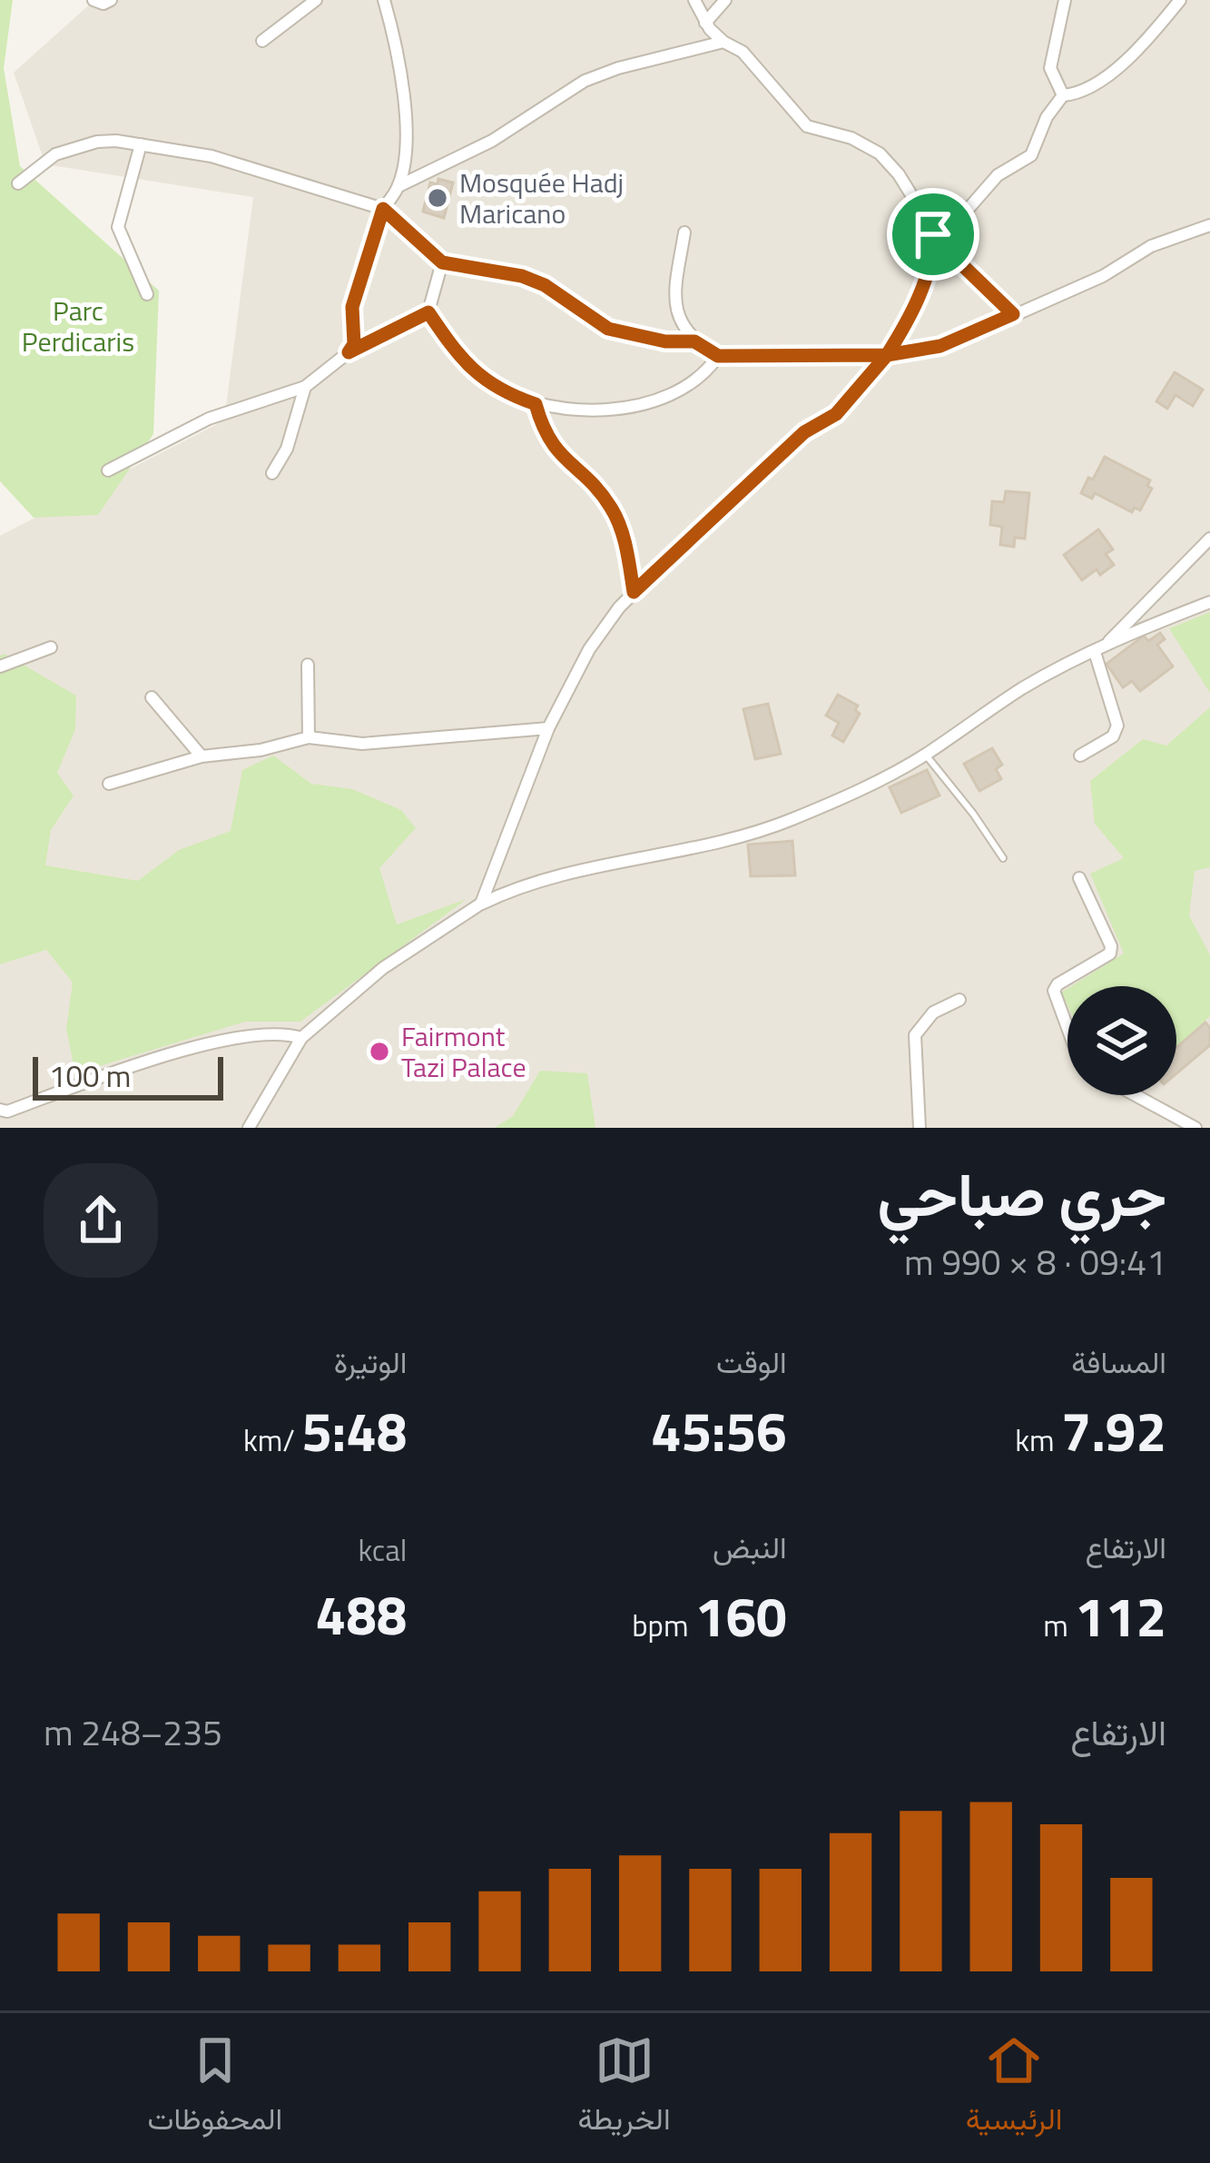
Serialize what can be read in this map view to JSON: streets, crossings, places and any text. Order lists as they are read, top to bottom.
{
  "parks": ["Parc Perdicaris"],
  "places": ["Mosquée Hadj Maricano", "Fairmont Tazi Palace"],
  "scale_bar": "100 m",
  "page": {
    "scale": "100 m",
    "heading": ["جري صباحي", "09:41 · 8 × 990 m"],
    "stats": [
      ["المسافة", "7.92 km"],
      ["الوقت", "45:56"],
      ["الوتيرة", "5:48 /km"],
      ["الارتفاع", "112 m"],
      ["النبض", "160 bpm"],
      ["kcal", "488"]
    ],
    "chart": ["الارتفاع", "235–248 m"],
    "tabs": ["الرئيسية", "الخريطة", "المحفوظات"]
  }
}
